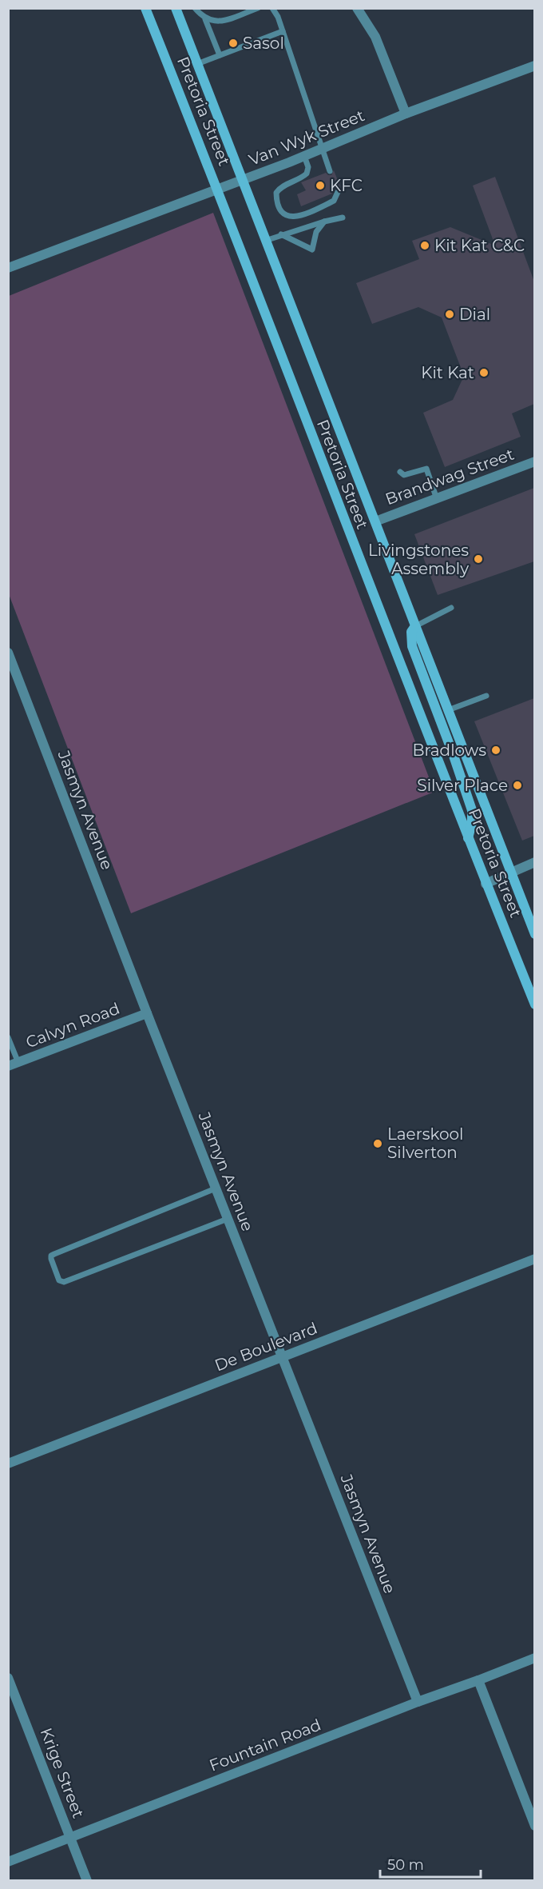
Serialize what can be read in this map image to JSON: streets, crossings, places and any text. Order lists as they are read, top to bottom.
{
  "streets": {
    "main road": ["Pretoria Street"],
    "street": [
      "Van Wyk Street",
      "Brandwag Street",
      "Jasmyn Avenue",
      "Calvyn Road",
      "De Boulevard",
      "Fountain Road",
      "Krige Street"
    ]
  },
  "crossings": [
    ["Pretoria Street", "Van Wyk Street"],
    ["Pretoria Street", "Brandwag Street"],
    ["Jasmyn Avenue", "Calvyn Road"],
    ["Jasmyn Avenue", "De Boulevard"],
    ["Jasmyn Avenue", "Fountain Road"],
    ["Fountain Road", "Krige Street"]
  ],
  "places": [
    "Sasol",
    "KFC",
    "Kit Kat C&C",
    "Dial",
    "Kit Kat",
    "Livingstones Assembly",
    "Bradlows",
    "Silver Place",
    "Laerskool Silverton"
  ],
  "scale_bar": "50 m"
}
